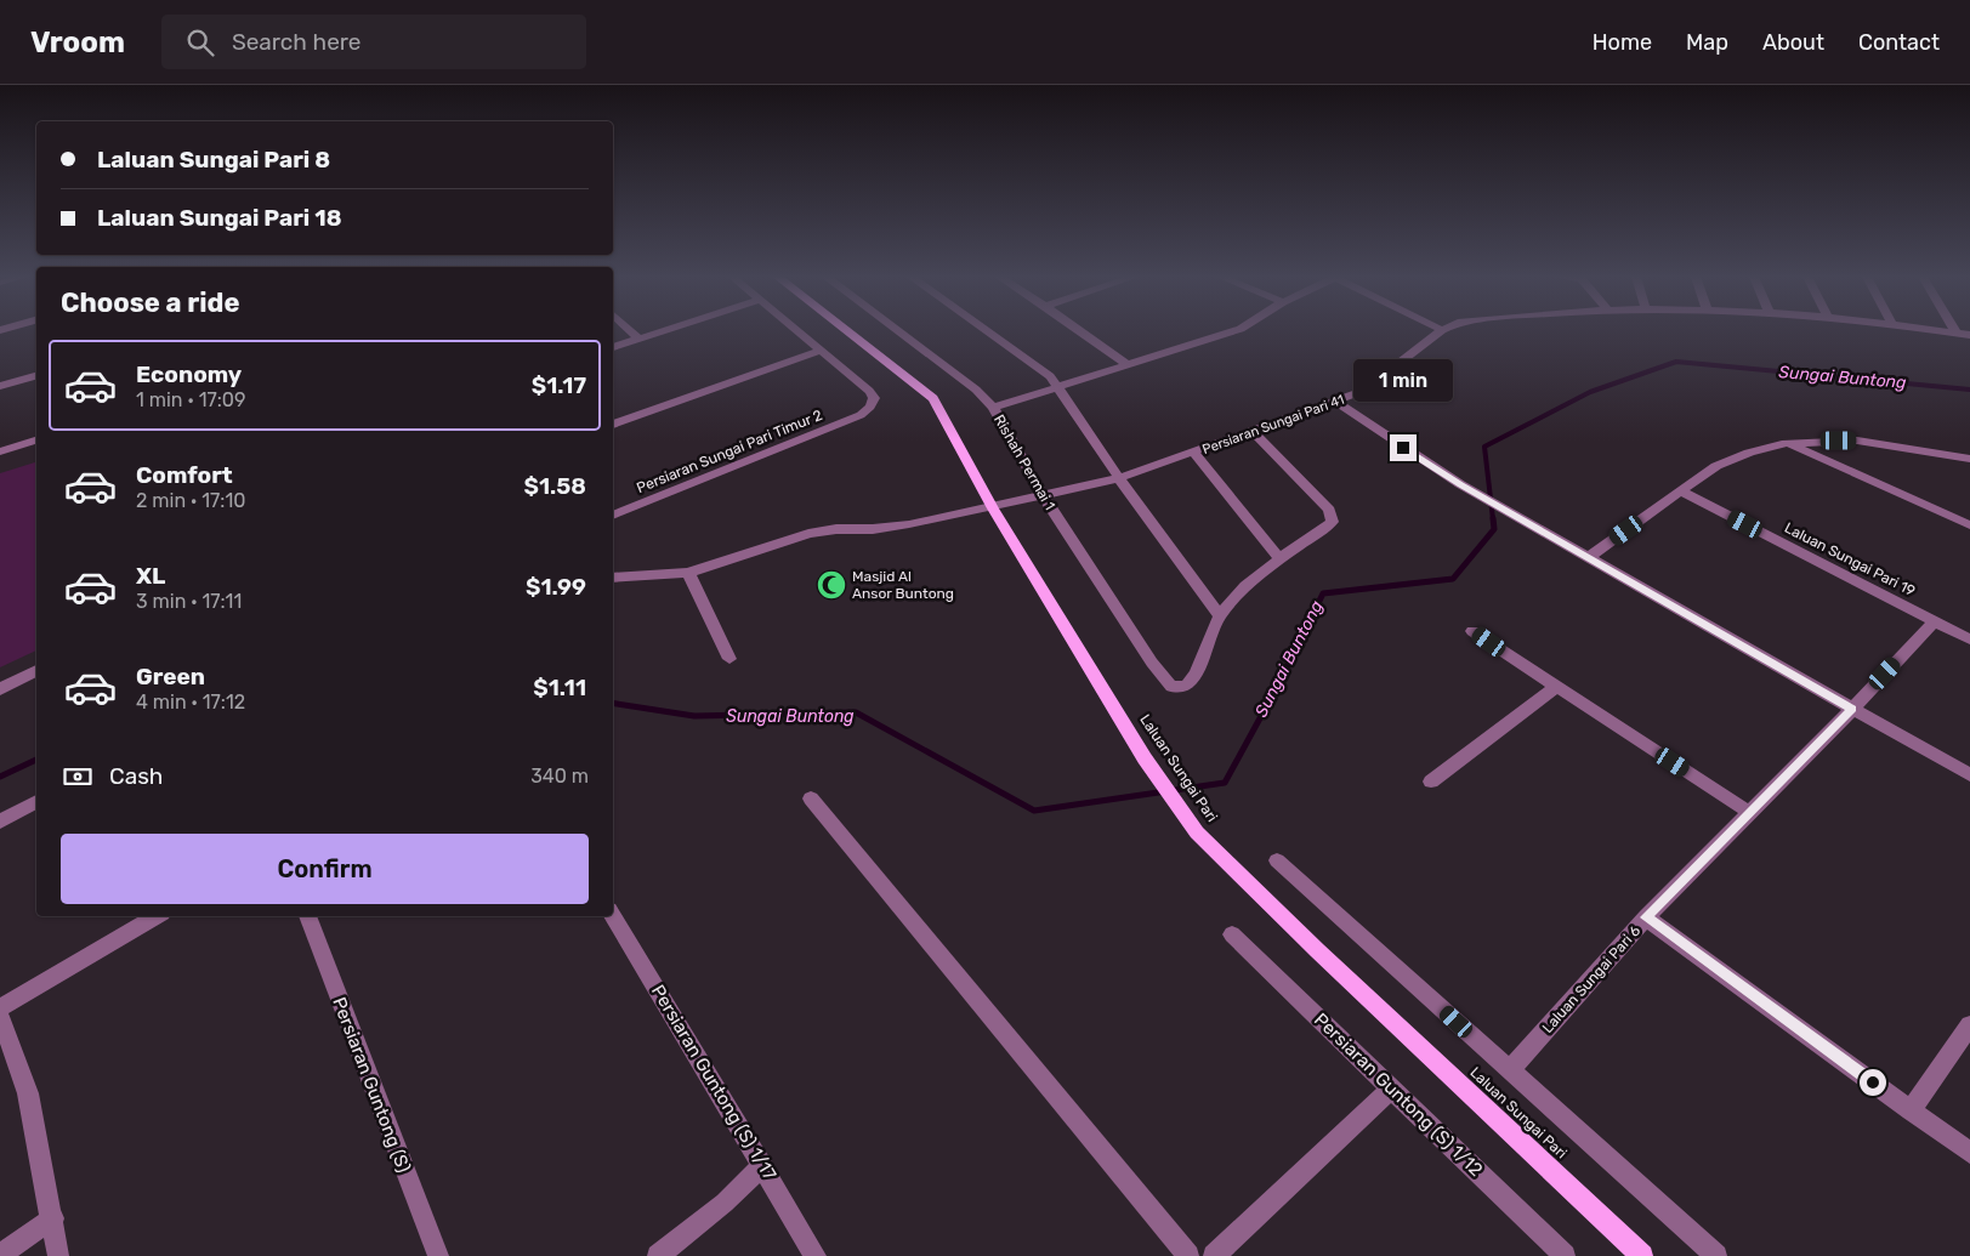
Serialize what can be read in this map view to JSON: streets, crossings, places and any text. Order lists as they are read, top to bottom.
{
  "streets": {
    "main road": ["Laluan Sungai Pari"],
    "street": [
      "Persiaran Sungai Pari 41",
      "Persiaran Sungai Pari Timur 2",
      "Rishah Permai 1",
      "Laluan Sungai Pari 19",
      "Laluan Sungai Pari 6",
      "Persiaran Guntong (S) 1/17",
      "Persiaran Guntong (S)",
      "Persiaran Guntong (S) 1/12"
    ]
  },
  "crossings": [
    ["Persiaran Sungai Pari 41", "Rishah Permai 1"],
    ["Persiaran Sungai Pari 41", "Laluan Sungai Pari"],
    ["Laluan Sungai Pari 19", "Laluan Sungai Pari 6"]
  ],
  "water": ["Sungai Buntong"],
  "places": {
    "mosque": ["Masjid Al Ansor Buntong"]
  },
  "page": {
    "header": "Vroom",
    "search": "Search here",
    "nav": [
      "Home",
      "Map",
      "About",
      "Contact"
    ],
    "banner": ["Laluan Sungai Pari 8", "Laluan Sungai Pari 18"],
    "heading": "Choose a ride",
    "list": [
      {
        "name": "Economy",
        "note": "1 min · 17:09",
        "value": "$1.17"
      },
      {
        "name": "Comfort",
        "note": "2 min · 17:10",
        "value": "$1.58"
      },
      {
        "name": "XL",
        "note": "3 min · 17:11",
        "value": "$1.99"
      },
      {
        "name": "Green",
        "note": "4 min · 17:12",
        "value": "$1.11"
      }
    ],
    "bubble": "1 min",
    "pay": ["Cash", "340 m"],
    "buttons": "Confirm"
  }
}
